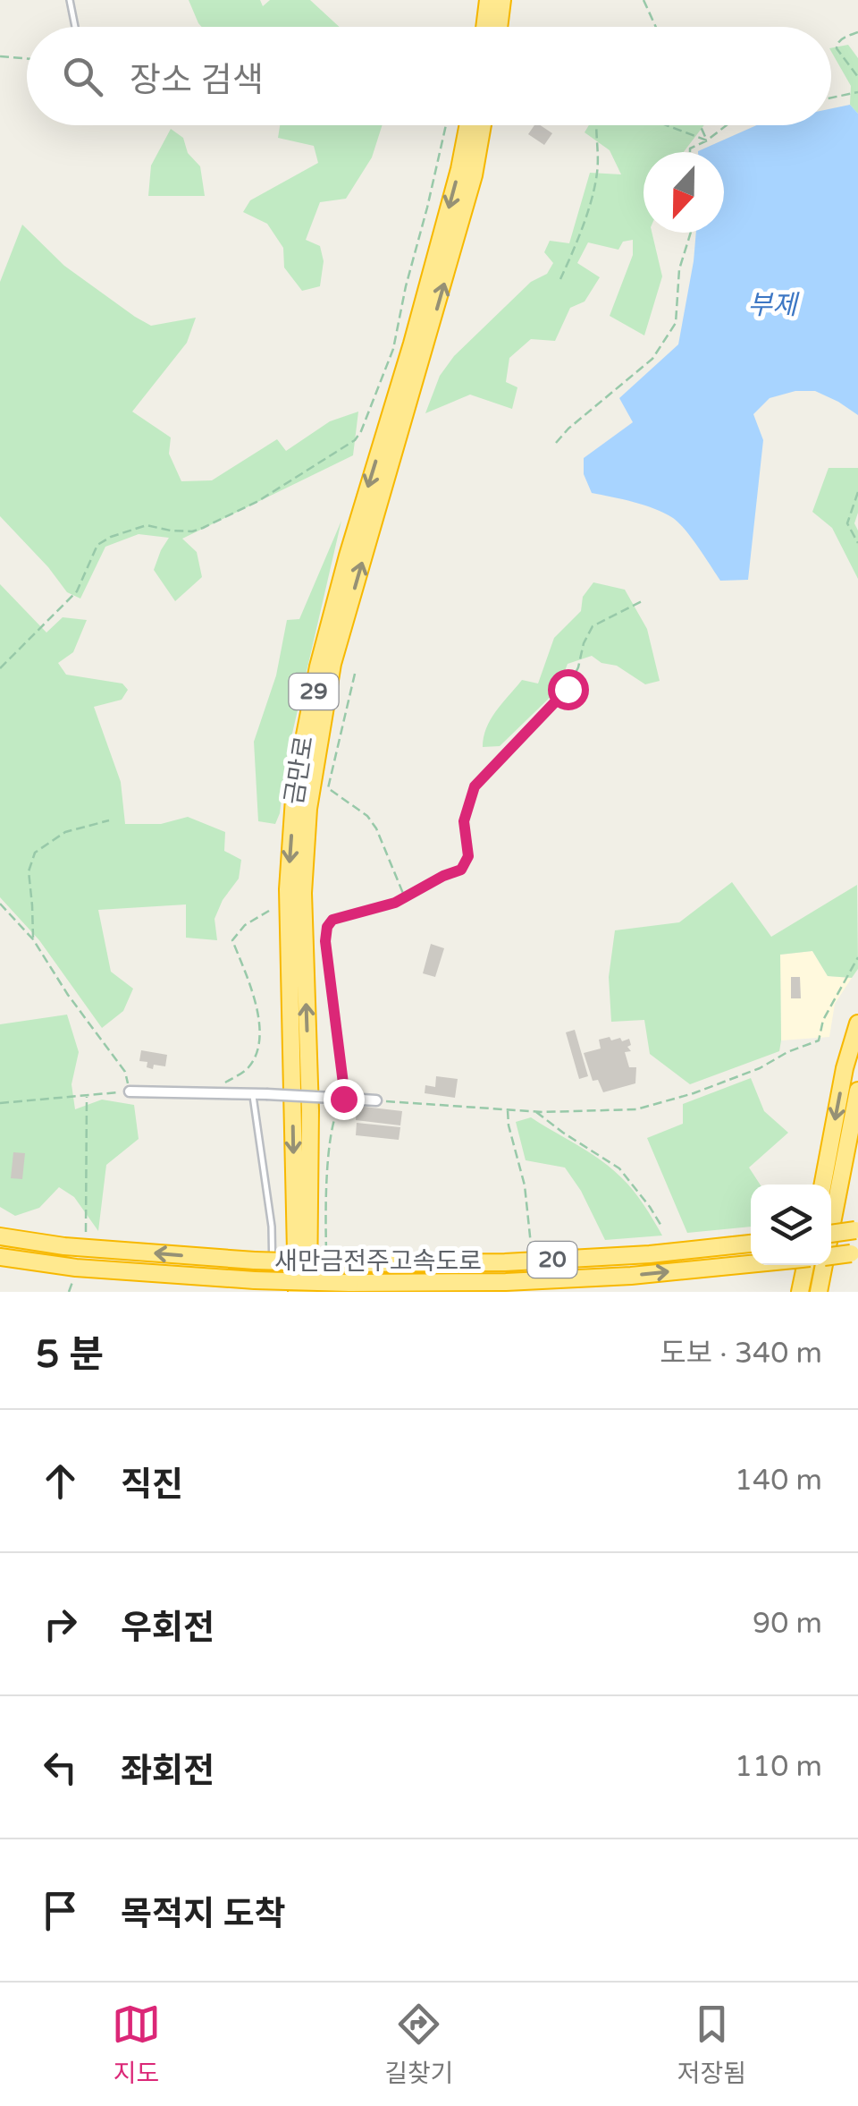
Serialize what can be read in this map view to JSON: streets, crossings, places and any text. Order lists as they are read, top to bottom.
{
  "streets": {
    "highway": [
      "29",
      "금만로",
      "20",
      "새만금전주고속도로"
    ]
  },
  "water": ["부제"],
  "north": "bottom",
  "page": {
    "search": "장소 검색",
    "heading": ["5 분", "도보 · 340 m"],
    "list": [
      ["직진", "140 m"],
      ["우회전", "90 m"],
      ["좌회전", "110 m"],
      "목적지 도착"
    ],
    "nav": ["지도", "길찾기", "저장됨"]
  }
}
